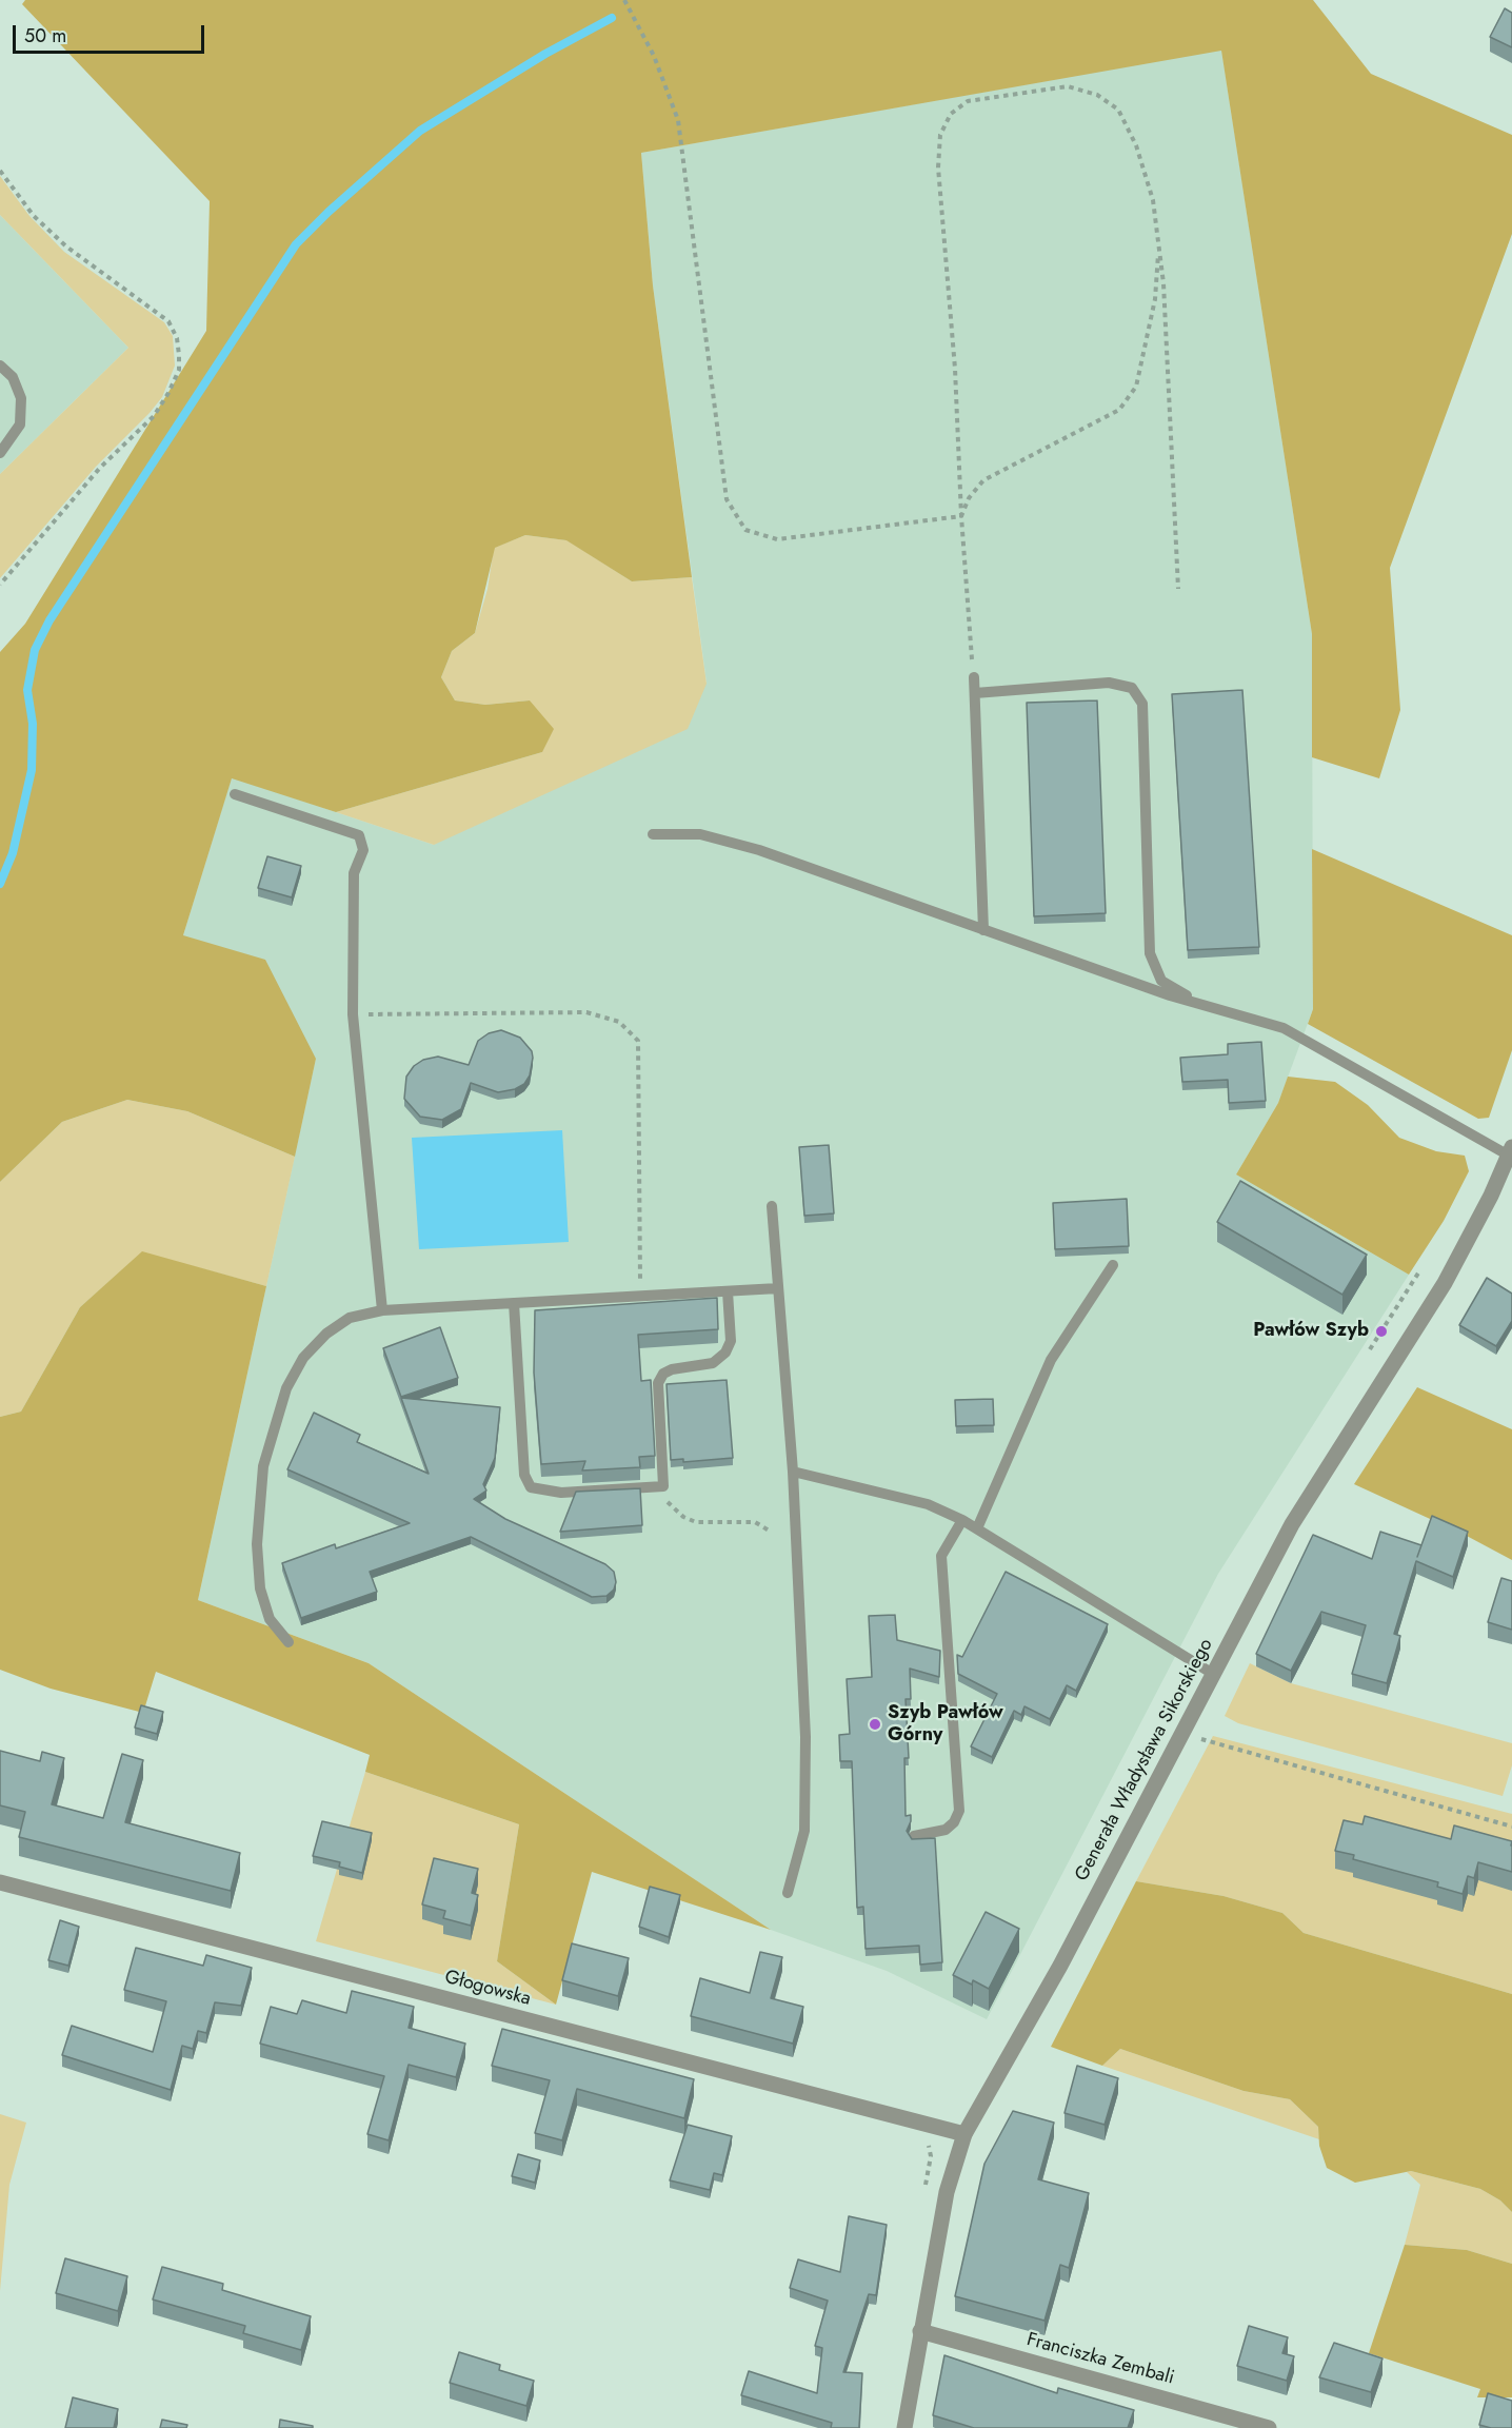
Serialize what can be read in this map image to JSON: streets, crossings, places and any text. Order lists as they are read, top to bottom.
{
  "streets": {
    "street": ["Generała Władysława Sikorskiego", "Głogowska", "Franciszka Zembali"]
  },
  "crossings": [
    ["Generała Władysława Sikorskiego", "Głogowska"],
    ["Generała Władysława Sikorskiego", "Franciszka Zembali"]
  ],
  "places": ["Pawłów Szyb", "Szyb Pawłów Górny"],
  "scale_bar": "50 m"
}
